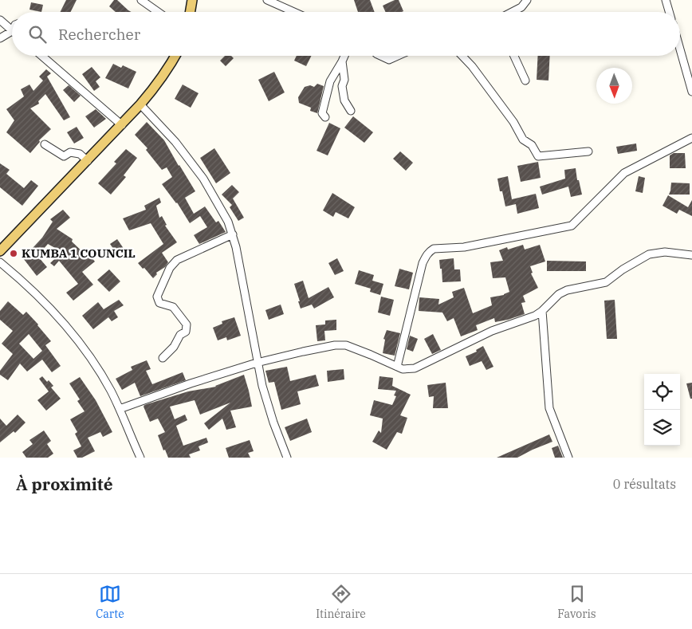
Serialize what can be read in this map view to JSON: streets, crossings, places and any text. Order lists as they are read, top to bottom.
{
  "places": ["KUMBA 1 COUNCIL"],
  "north": "bottom",
  "page": {
    "search": "Rechercher",
    "heading": ["À proximité", "0 résultats"],
    "nav": ["Carte", "Itinéraire", "Favoris"]
  }
}
